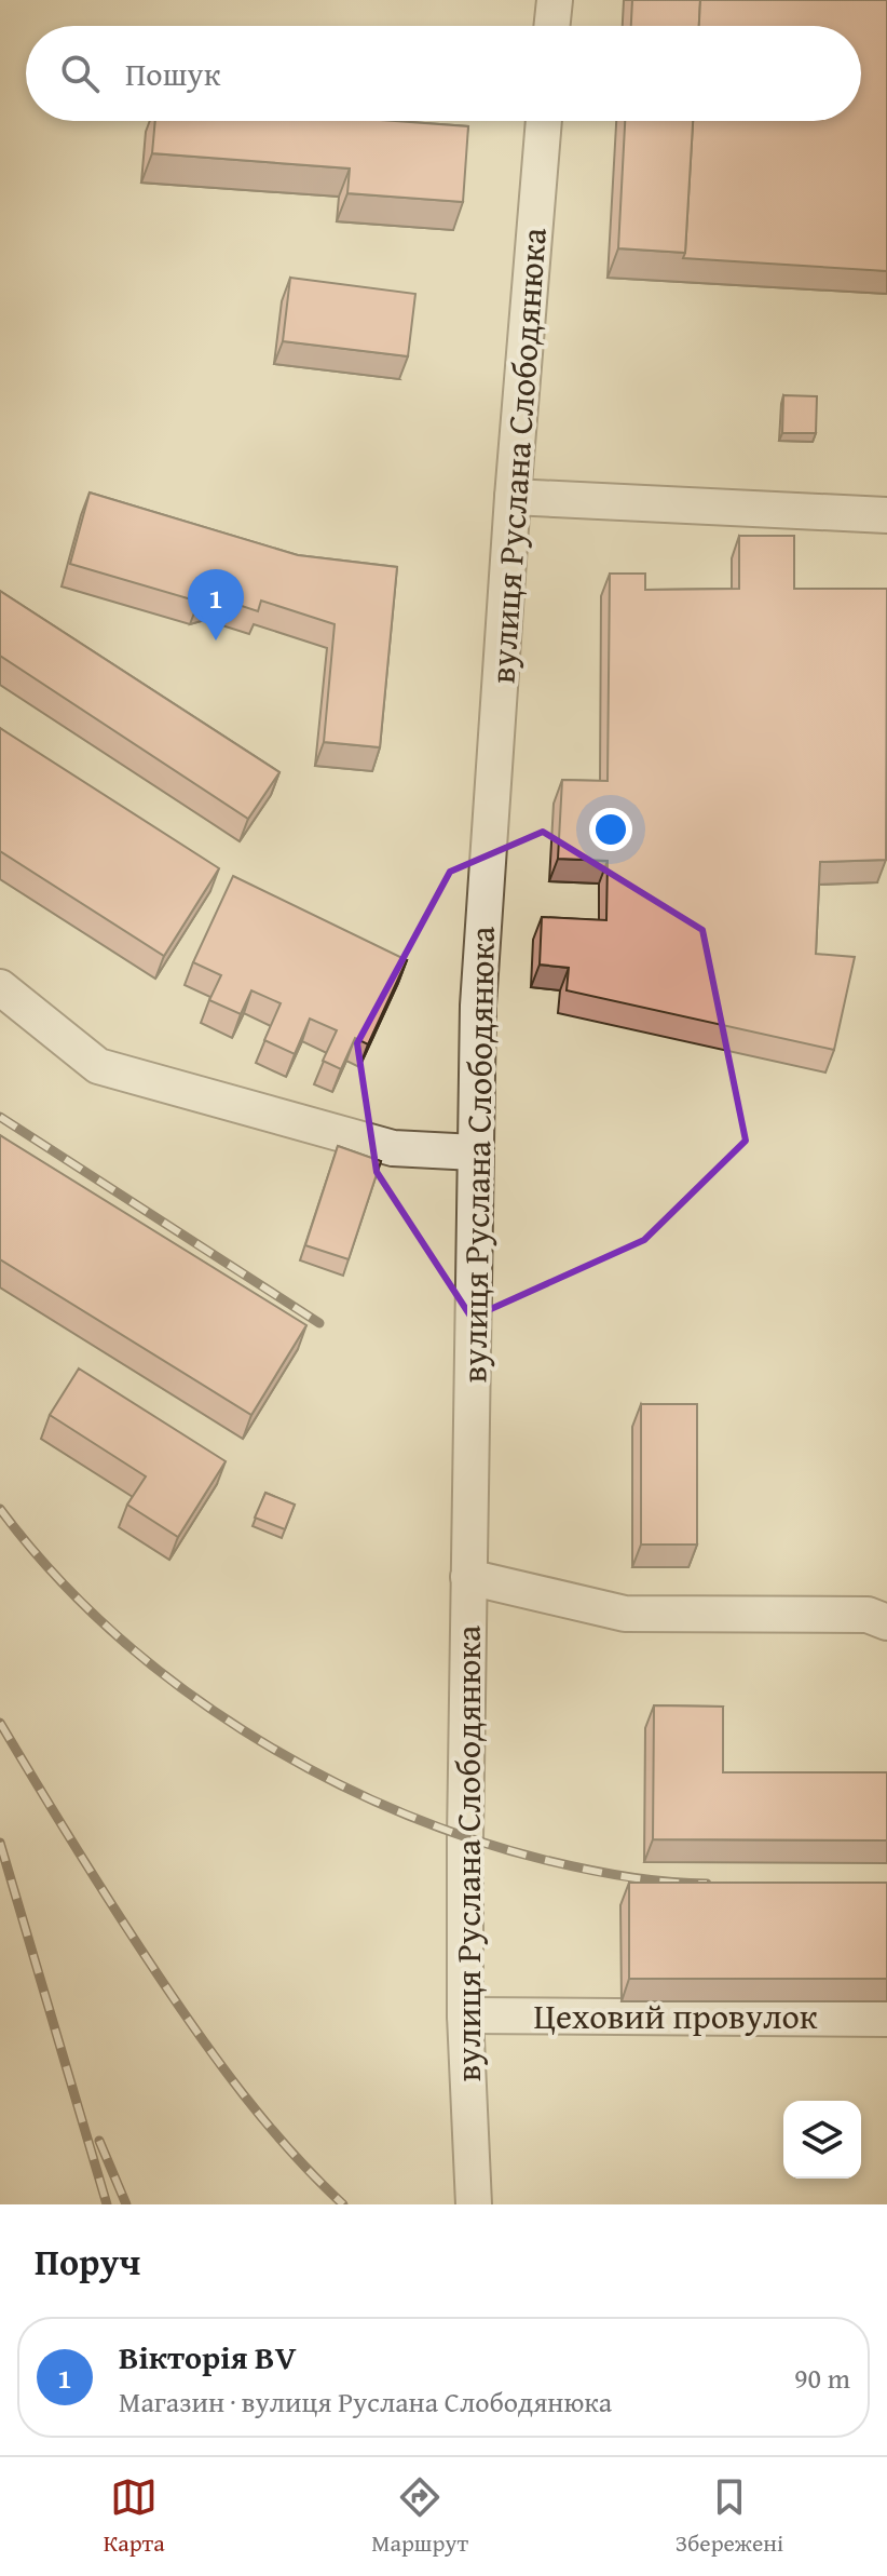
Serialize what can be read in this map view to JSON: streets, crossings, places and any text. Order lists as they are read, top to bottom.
{
  "streets": {
    "street": ["вулиця Руслана Слободянюка", "Цеховий провулок"]
  },
  "crossings": [
    ["вулиця Руслана Слободянюка", "Цеховий провулок"]
  ],
  "page": {
    "search": "Пошук",
    "pins": "1",
    "heading": "Поруч",
    "list": [
      {
        "mark": "1",
        "name": "Вікторія BV",
        "note": "Магазин · вулиця Руслана Слободянюка",
        "value": "90 m"
      }
    ],
    "nav": ["Карта", "Маршрут", "Збережені"]
  }
}
